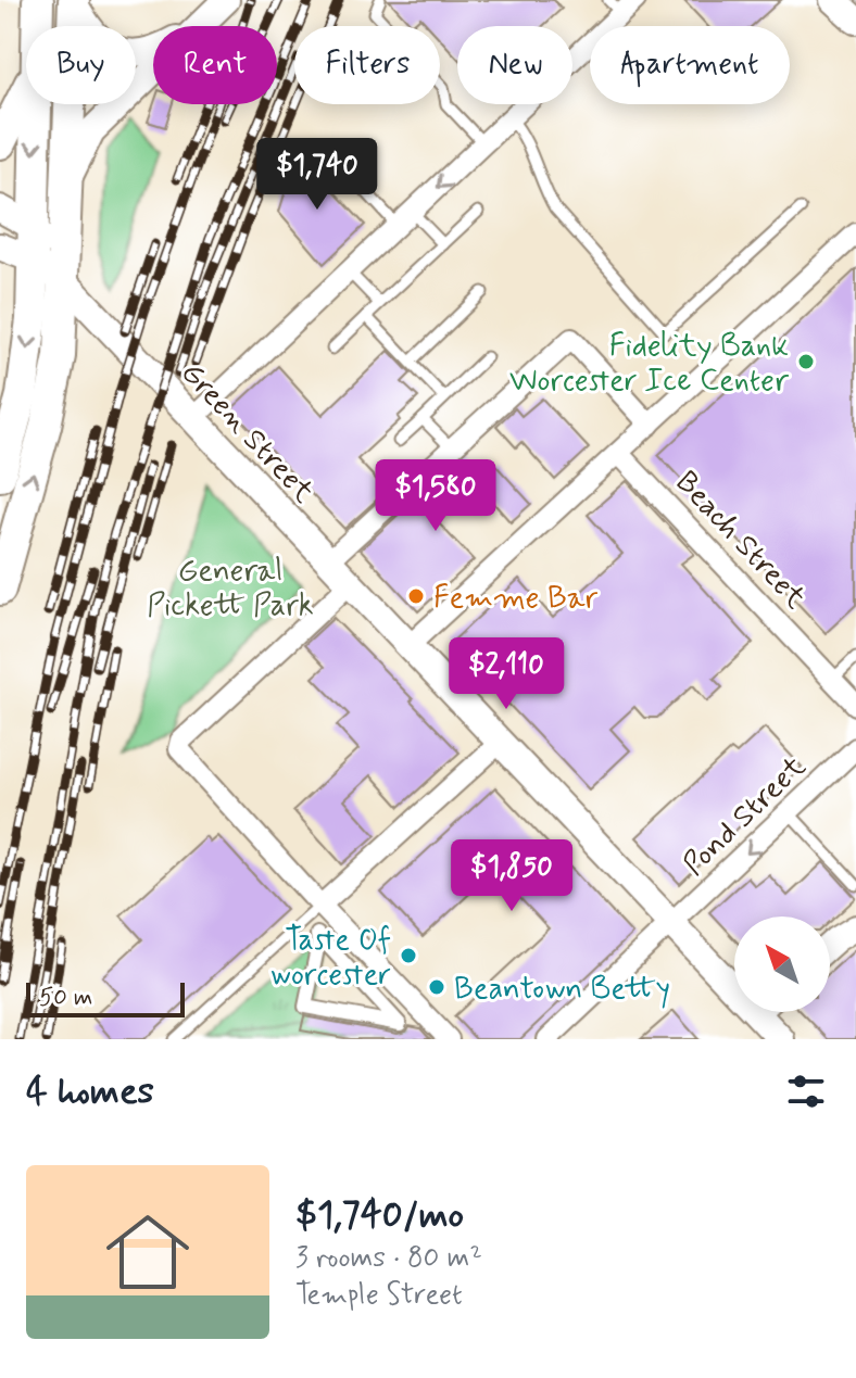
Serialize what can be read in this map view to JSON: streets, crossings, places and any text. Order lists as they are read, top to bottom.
{
  "streets": {
    "main road": ["Green Street"],
    "street": ["Beach Street", "Pond Street"]
  },
  "crossings": [
    ["Green Street", "Pond Street"]
  ],
  "one_way": ["Pond Street"],
  "parks": ["General Pickett Park"],
  "places": [
    "Fidelity Bank Worcester Ice Center",
    "Femme Bar",
    "Taste Of worcester",
    "Beantown Betty"
  ],
  "scale_bar": "50 m",
  "north": "top left",
  "page": {
    "chip": [
      "Buy",
      "Rent",
      "Filters",
      "New",
      "Apartment"
    ],
    "price": [
      "$1,740",
      "$1,580",
      "$2,110",
      "$1,850"
    ],
    "scale": "50 m",
    "heading": "4 homes",
    "list": [
      {
        "name": "$1,740/mo",
        "note": "3 rooms · 80 m² · Temple Street"
      }
    ]
  }
}
